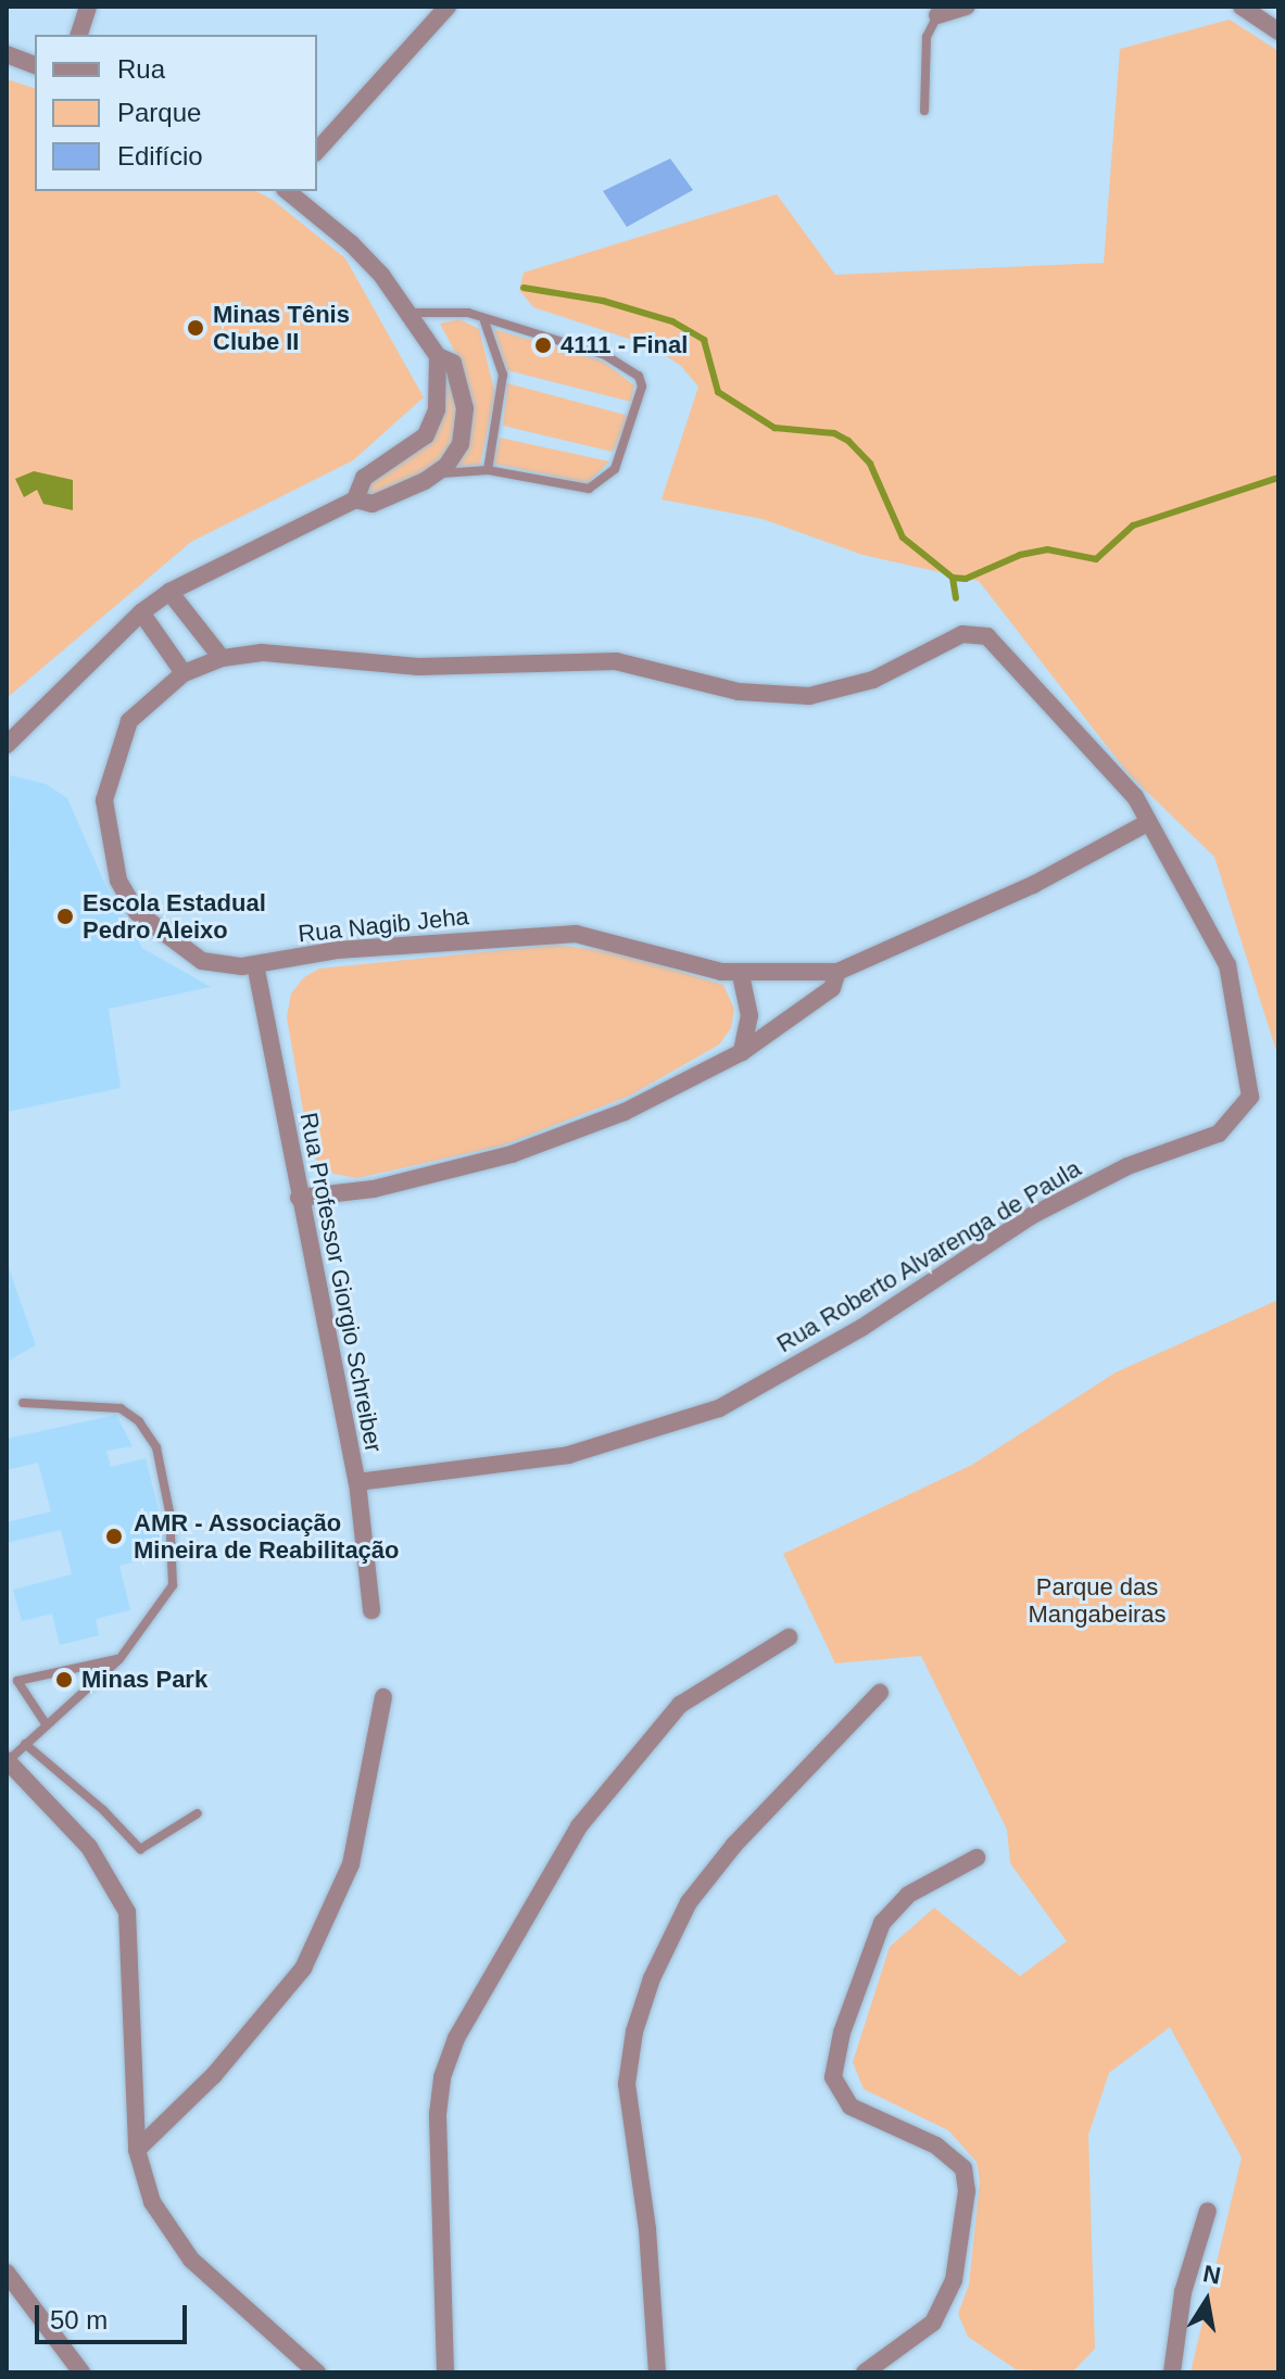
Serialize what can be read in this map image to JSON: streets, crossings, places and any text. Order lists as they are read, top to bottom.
{
  "streets": {
    "street": ["Rua Nagib Jeha", "Rua Roberto Alvarenga de Paula", "Rua Professor Giorgio Schreiber"]
  },
  "crossings": [
    ["Rua Nagib Jeha", "Rua Roberto Alvarenga de Paula"],
    ["Rua Nagib Jeha", "Rua Professor Giorgio Schreiber"],
    ["Rua Roberto Alvarenga de Paula", "Rua Professor Giorgio Schreiber"]
  ],
  "parks": ["Parque das Mangabeiras"],
  "places": [
    "Minas Tênis Clube II",
    "4111 - Final",
    "Escola Estadual Pedro Aleixo",
    "AMR - Associação Mineira de Reabilitação",
    "Minas Park"
  ],
  "legend": ["Rua", "Parque", "Edifício"],
  "scale_bar": "50 m",
  "north": "top"
}
